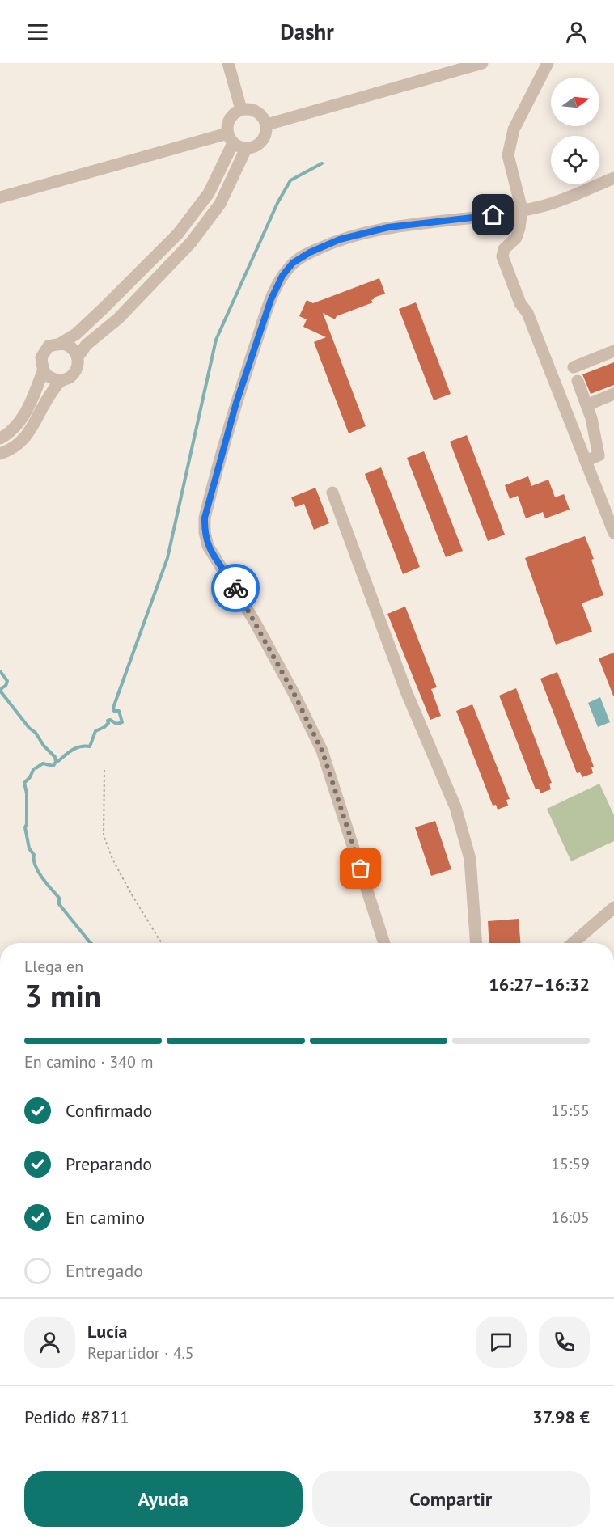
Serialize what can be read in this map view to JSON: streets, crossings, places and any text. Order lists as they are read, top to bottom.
{
  "north": "right",
  "page": {
    "header": "Dashr",
    "heading": ["3 min", "Llega en", "16:27–16:32"],
    "panel": [
      "Lucía",
      "Repartidor · 4.5",
      "Pedido #8711",
      "37.98 €"
    ],
    "bar": "En camino · 340 m",
    "list": [
      ["Confirmado", "15:55"],
      ["Preparando", "15:59"],
      ["En camino", "16:05"],
      "Entregado"
    ],
    "buttons": ["Ayuda", "Compartir"]
  }
}
